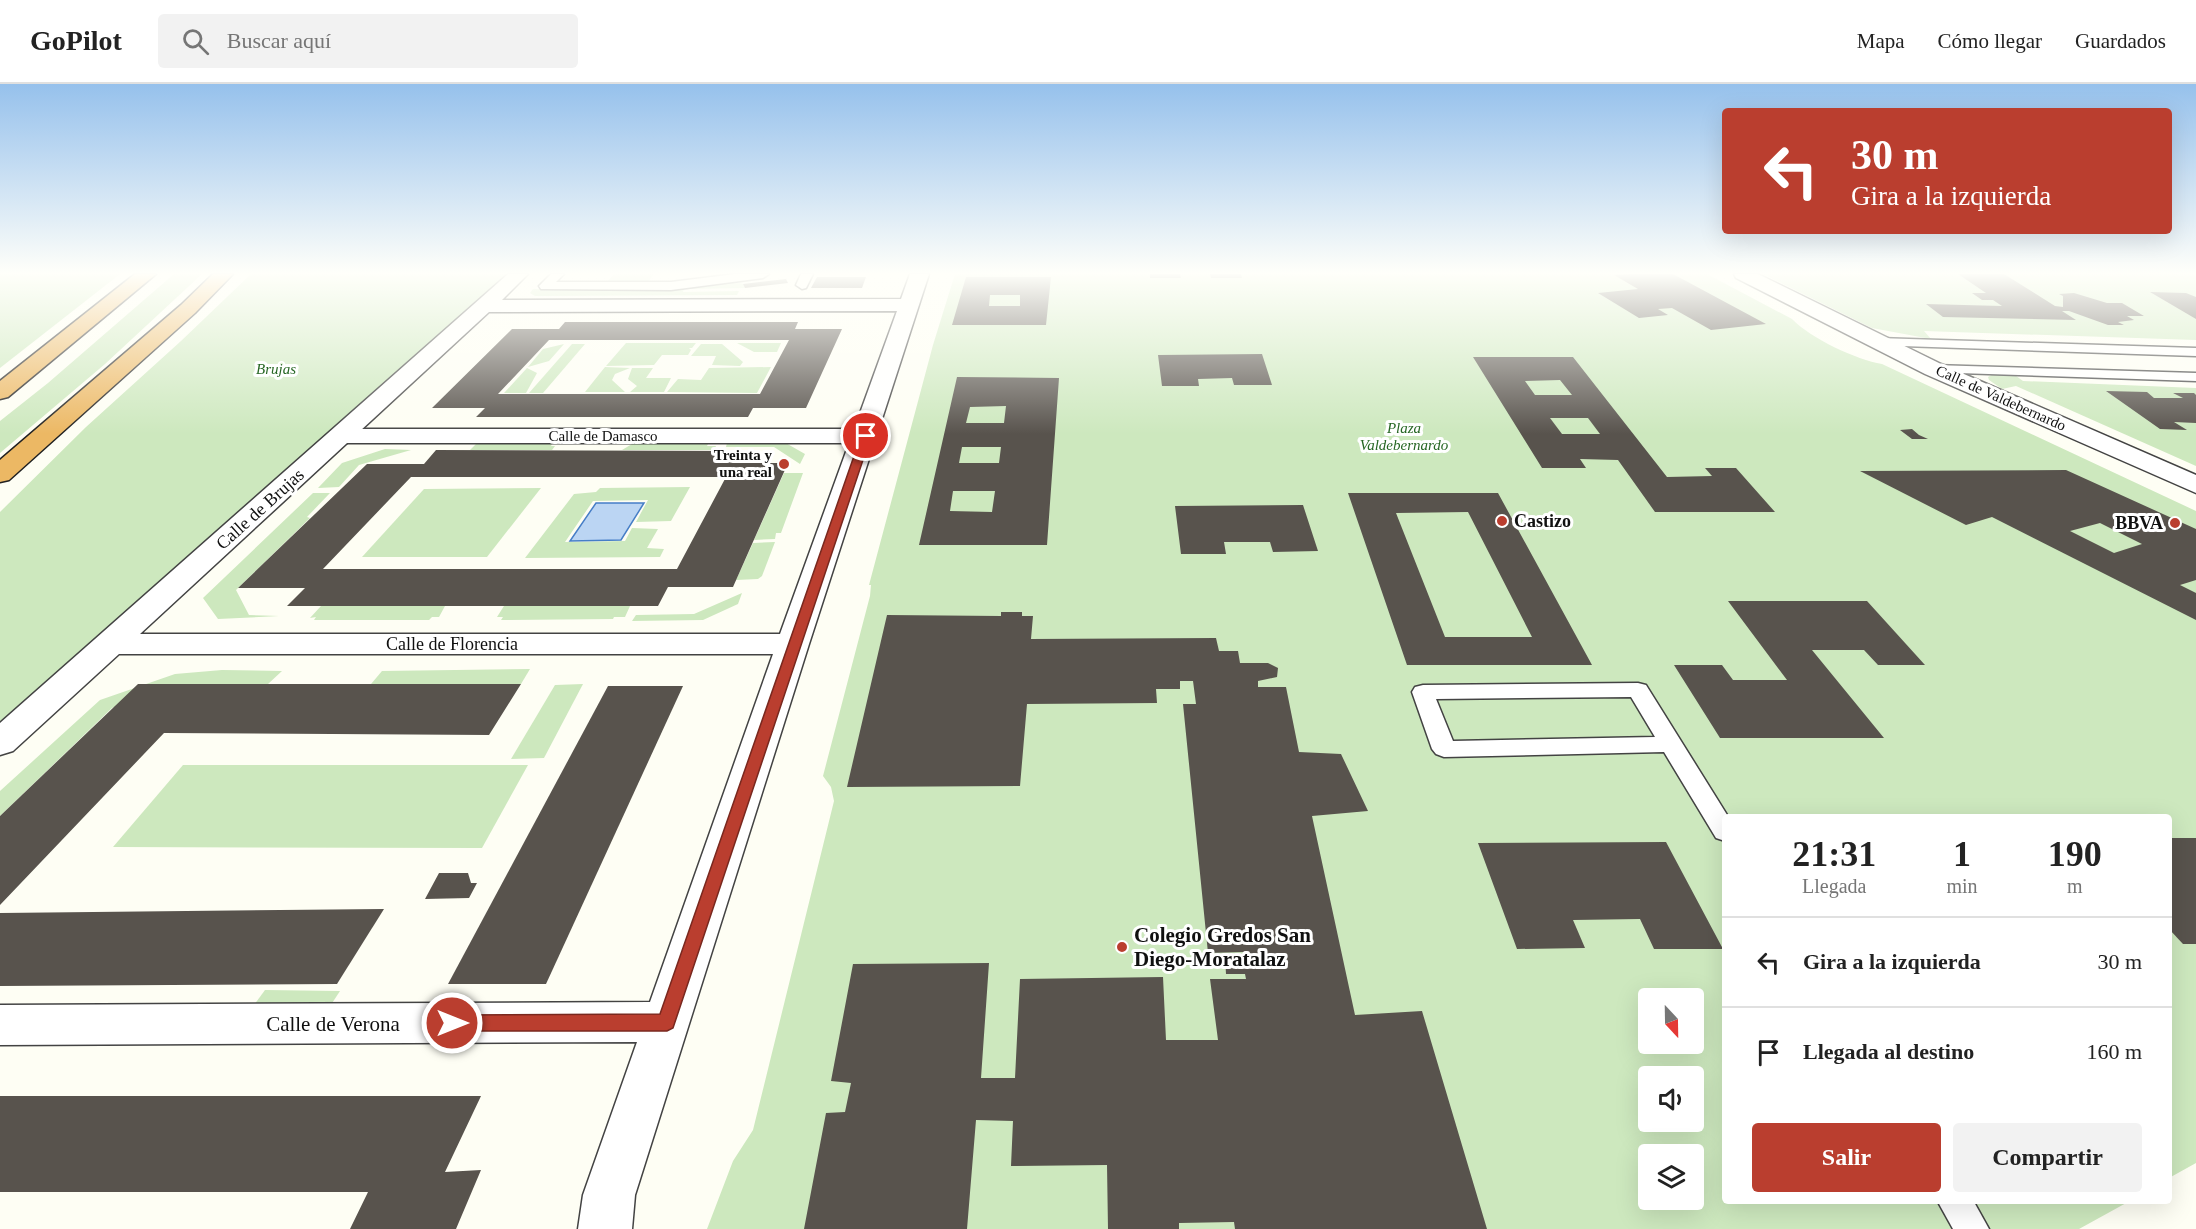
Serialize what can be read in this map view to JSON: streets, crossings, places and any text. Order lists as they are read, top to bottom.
{
  "streets": {
    "street": [
      "Calle de Valdebernardo",
      "Calle de Damasco",
      "Calle de Brujas",
      "Calle de Florencia",
      "Calle de Verona"
    ]
  },
  "crossings": [
    ["Calle de Damasco", "Calle de Brujas"],
    ["Calle de Brujas", "Calle de Florencia"]
  ],
  "parks": ["Brujas", "Plaza Valdebernardo"],
  "places": [
    "Treinta y una real",
    "Castizo",
    "BBVA",
    "Colegio Gredos San Diego-Moratalaz"
  ],
  "north": "bottom",
  "page": {
    "header": "GoPilot",
    "search": "Buscar aquí",
    "nav": ["Mapa", "Cómo llegar", "Guardados"],
    "turn": ["30 m", "Gira a la izquierda"],
    "eta": [
      "21:31",
      "Llegada",
      "1",
      "min",
      "190",
      "m"
    ],
    "list": [
      {
        "name": "Gira a la izquierda",
        "value": "30 m"
      },
      {
        "name": "Llegada al destino",
        "value": "160 m"
      }
    ],
    "buttons": ["Salir", "Compartir"]
  }
}
